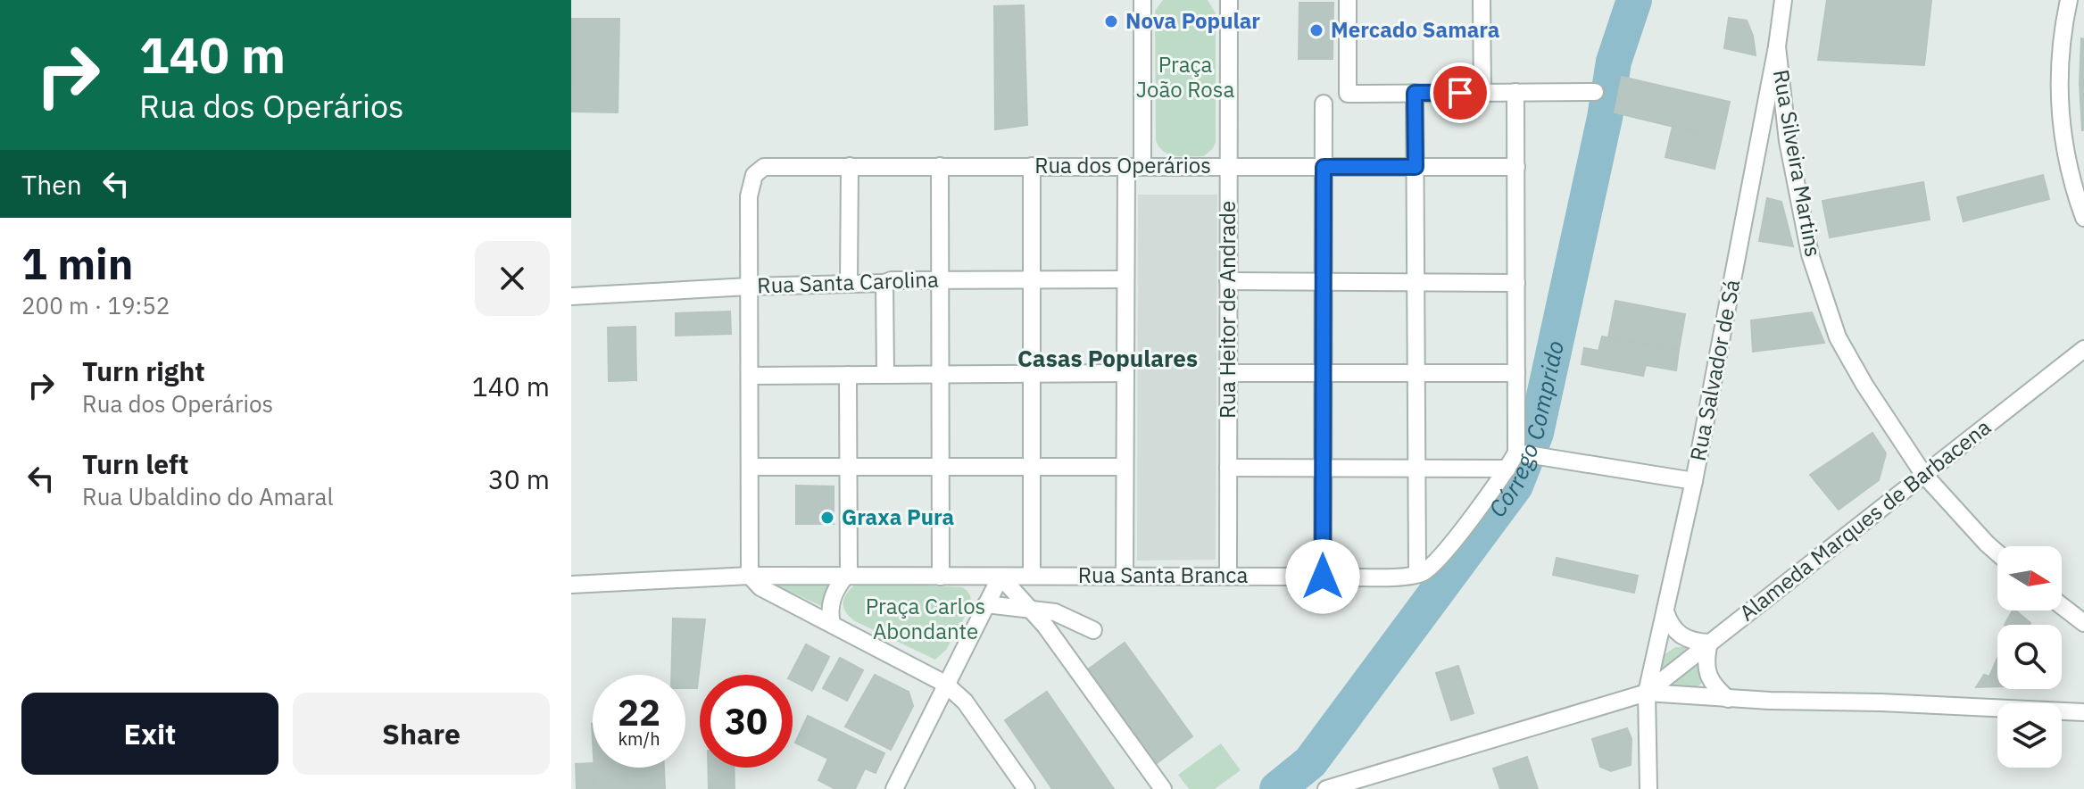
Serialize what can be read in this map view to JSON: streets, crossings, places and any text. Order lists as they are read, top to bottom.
{
  "streets": {
    "street": [
      "Rua Silveira Martins",
      "Rua dos Operários",
      "Rua Santa Carolina",
      "Rua Heitor de Andrade",
      "Rua Salvador de Sá",
      "Alameda Marques de Barbacena",
      "Rua Santa Branca"
    ]
  },
  "crossings": [
    ["Rua Silveira Martins", "Rua Salvador de Sá"],
    ["Rua Silveira Martins", "Alameda Marques de Barbacena"],
    ["Rua dos Operários", "Rua Santa Carolina"],
    ["Rua dos Operários", "Rua Heitor de Andrade"],
    ["Rua Heitor de Andrade", "Rua Santa Branca"],
    ["Rua Salvador de Sá", "Alameda Marques de Barbacena"]
  ],
  "districts": ["Casas Populares"],
  "water": ["Córrego Comprido"],
  "parks": ["Praça João Rosa", "Praça Carlos Abondante"],
  "places": ["Nova Popular", "Mercado Samara", "Graxa Pura"],
  "north": "right",
  "page": {
    "turn": ["140 m", "Rua dos Operários"],
    "then": "Then",
    "heading": ["1 min", "200 m · 19:52"],
    "list": [
      {
        "name": "Turn right",
        "note": "Rua dos Operários",
        "value": "140 m"
      },
      {
        "name": "Turn left",
        "note": "Rua Ubaldino do Amaral",
        "value": "30 m"
      }
    ],
    "speed": "22 km/h",
    "limit": "30",
    "buttons": ["Exit", "Share"]
  }
}
